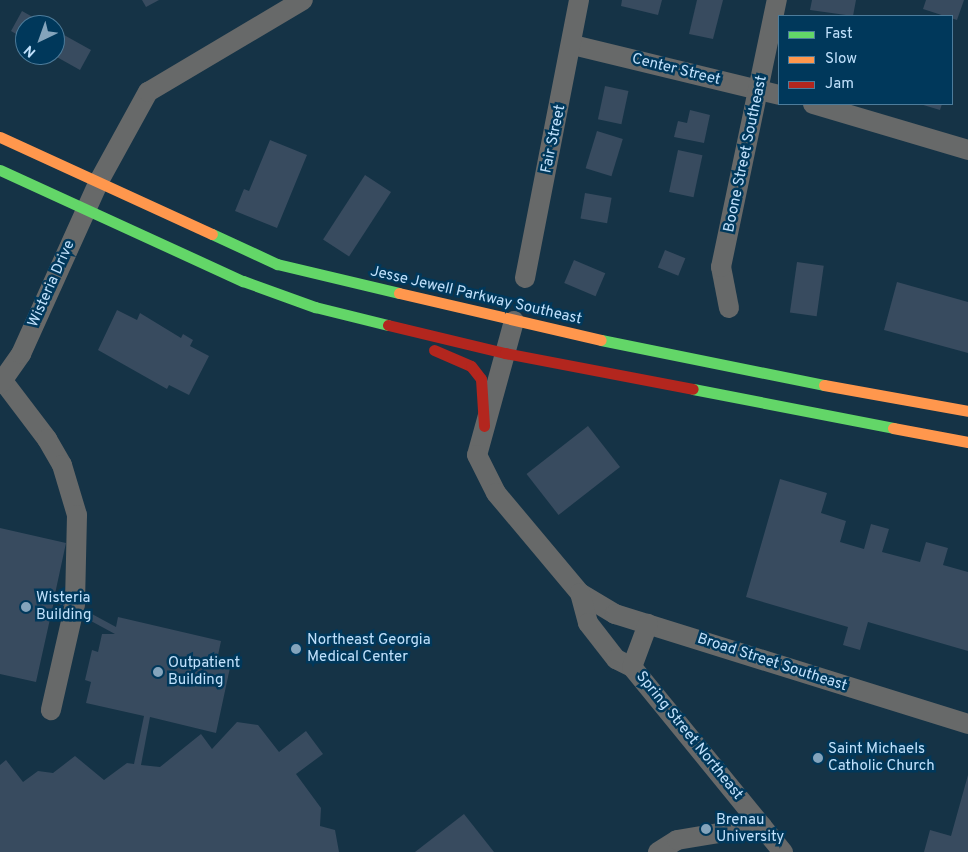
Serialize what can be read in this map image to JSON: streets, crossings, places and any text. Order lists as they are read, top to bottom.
{
  "streets": {
    "main road": ["Jesse Jewell Parkway Southeast"],
    "street": [
      "Center Street",
      "Fair Street",
      "Boone Street Southeast",
      "Wisteria Drive",
      "Broad Street Southeast",
      "Spring Street Northeast"
    ]
  },
  "crossings": [
    ["Center Street", "Fair Street"],
    ["Center Street", "Boone Street Southeast"],
    ["Wisteria Drive", "Jesse Jewell Parkway Southeast"],
    ["Jesse Jewell Parkway Southeast", "Spring Street Northeast"],
    ["Broad Street Southeast", "Spring Street Northeast"]
  ],
  "places": [
    "Wisteria Building",
    "Northeast Georgia Medical Center",
    "Outpatient Building",
    "Saint Michaels Catholic Church",
    "Brenau University"
  ],
  "legend": ["Fast", "Slow", "Jam"],
  "north": "bottom left"
}
